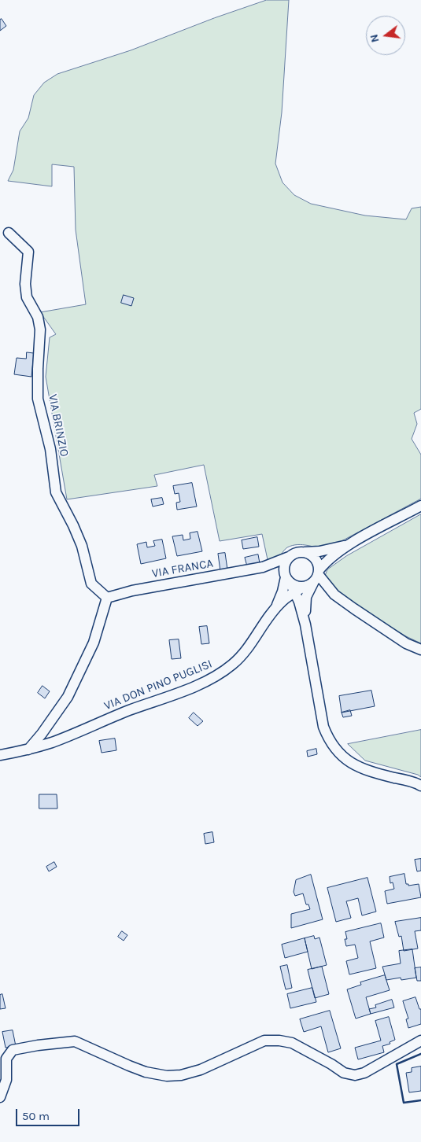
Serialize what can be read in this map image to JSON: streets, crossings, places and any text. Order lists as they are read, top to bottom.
{
  "streets": {
    "street": ["VIA BRINZIO", "VIA FRANCA", "VIA DON PINO PUGLISI"]
  },
  "crossings": [
    ["VIA BRINZIO", "VIA FRANCA"]
  ],
  "scale_bar": "50 m",
  "north": "left"
}
